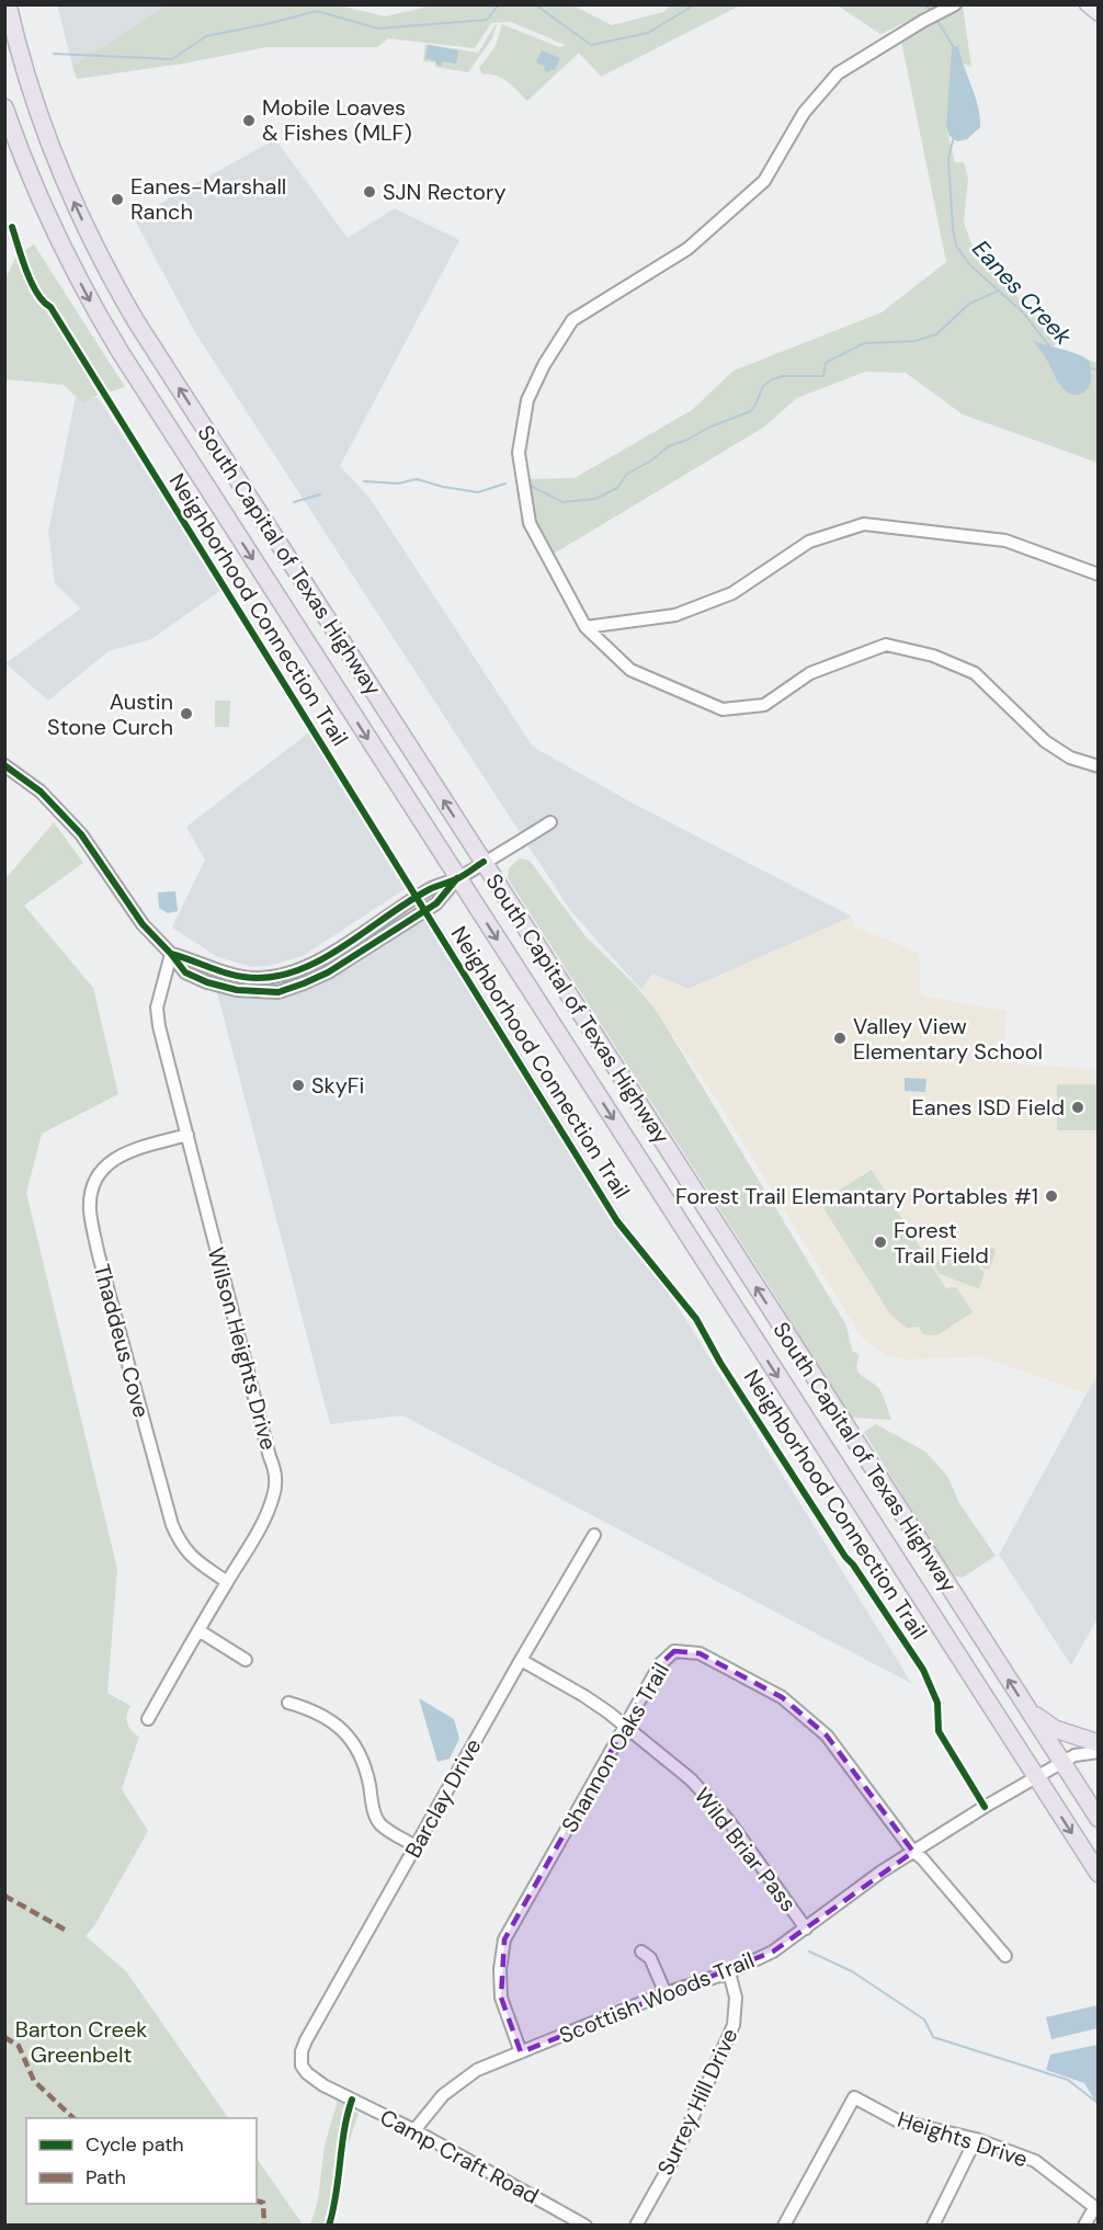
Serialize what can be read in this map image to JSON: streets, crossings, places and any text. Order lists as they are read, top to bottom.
{
  "streets": {
    "highway": ["South Capital of Texas Highway"],
    "street": [
      "Thaddeus Cove",
      "Wilson Heights Drive",
      "Shannon Oaks Trail",
      "Barclay Drive",
      "Wild Briar Pass",
      "Scottish Woods Trail",
      "Surrey Hill Drive",
      "Heights Drive",
      "Camp Craft Road"
    ],
    "cycle path": ["Neighborhood Connection Trail"]
  },
  "crossings": [
    ["South Capital of Texas Highway", "Scottish Woods Trail"],
    ["Thaddeus Cove", "Wilson Heights Drive"],
    ["Shannon Oaks Trail", "Wild Briar Pass"],
    ["Shannon Oaks Trail", "Scottish Woods Trail"],
    ["Barclay Drive", "Wild Briar Pass"],
    ["Barclay Drive", "Camp Craft Road"],
    ["Wild Briar Pass", "Scottish Woods Trail"],
    ["Scottish Woods Trail", "Surrey Hill Drive"],
    ["Scottish Woods Trail", "Camp Craft Road"]
  ],
  "water": ["Eanes Creek"],
  "parks": ["Barton Creek Greenbelt"],
  "places": [
    "Mobile Loaves & Fishes (MLF)",
    "SJN Rectory",
    "Eanes-Marshall Ranch",
    "Austin Stone Curch",
    "Valley View Elementary School",
    "SkyFi",
    "Eanes ISD Field",
    "Forest Trail Elemantary Portables #1",
    "Forest Trail Field"
  ],
  "legend": ["Cycle path", "Path"]
}
